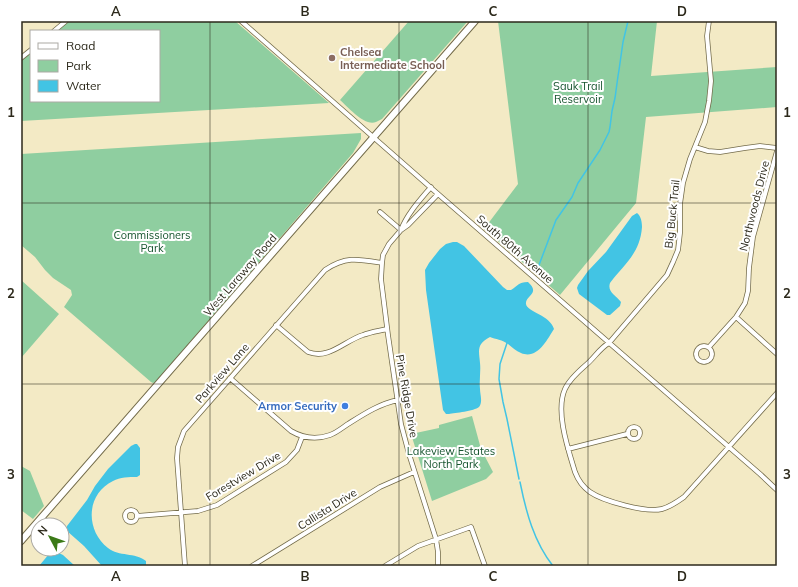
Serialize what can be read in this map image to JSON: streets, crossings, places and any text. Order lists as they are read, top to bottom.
{
  "streets": {
    "main road": ["West Laraway Road"],
    "street": [
      "Northwoods Drive",
      "Big Buck Trail",
      "South 80th Avenue",
      "Parkview Lane",
      "Pine Ridge Drive",
      "Forestview Drive",
      "Callista Drive"
    ]
  },
  "crossings": [
    ["Big Buck Trail", "South 80th Avenue"],
    ["South 80th Avenue", "West Laraway Road"],
    ["South 80th Avenue", "Pine Ridge Drive"],
    ["Parkview Lane", "Pine Ridge Drive"],
    ["Parkview Lane", "Forestview Drive"],
    ["Pine Ridge Drive", "Callista Drive"]
  ],
  "parks": ["Sauk Trail Reservoir", "Commissioners Park", "Lakeview Estates North Park"],
  "places": ["Chelsea Intermediate School", "Armor Security"],
  "legend": ["Road", "Park", "Water"],
  "north": "top left",
  "grid": {
    "columns": [
      "A",
      "B",
      "C",
      "D"
    ],
    "rows": ["1", "2", "3"]
  }
}
